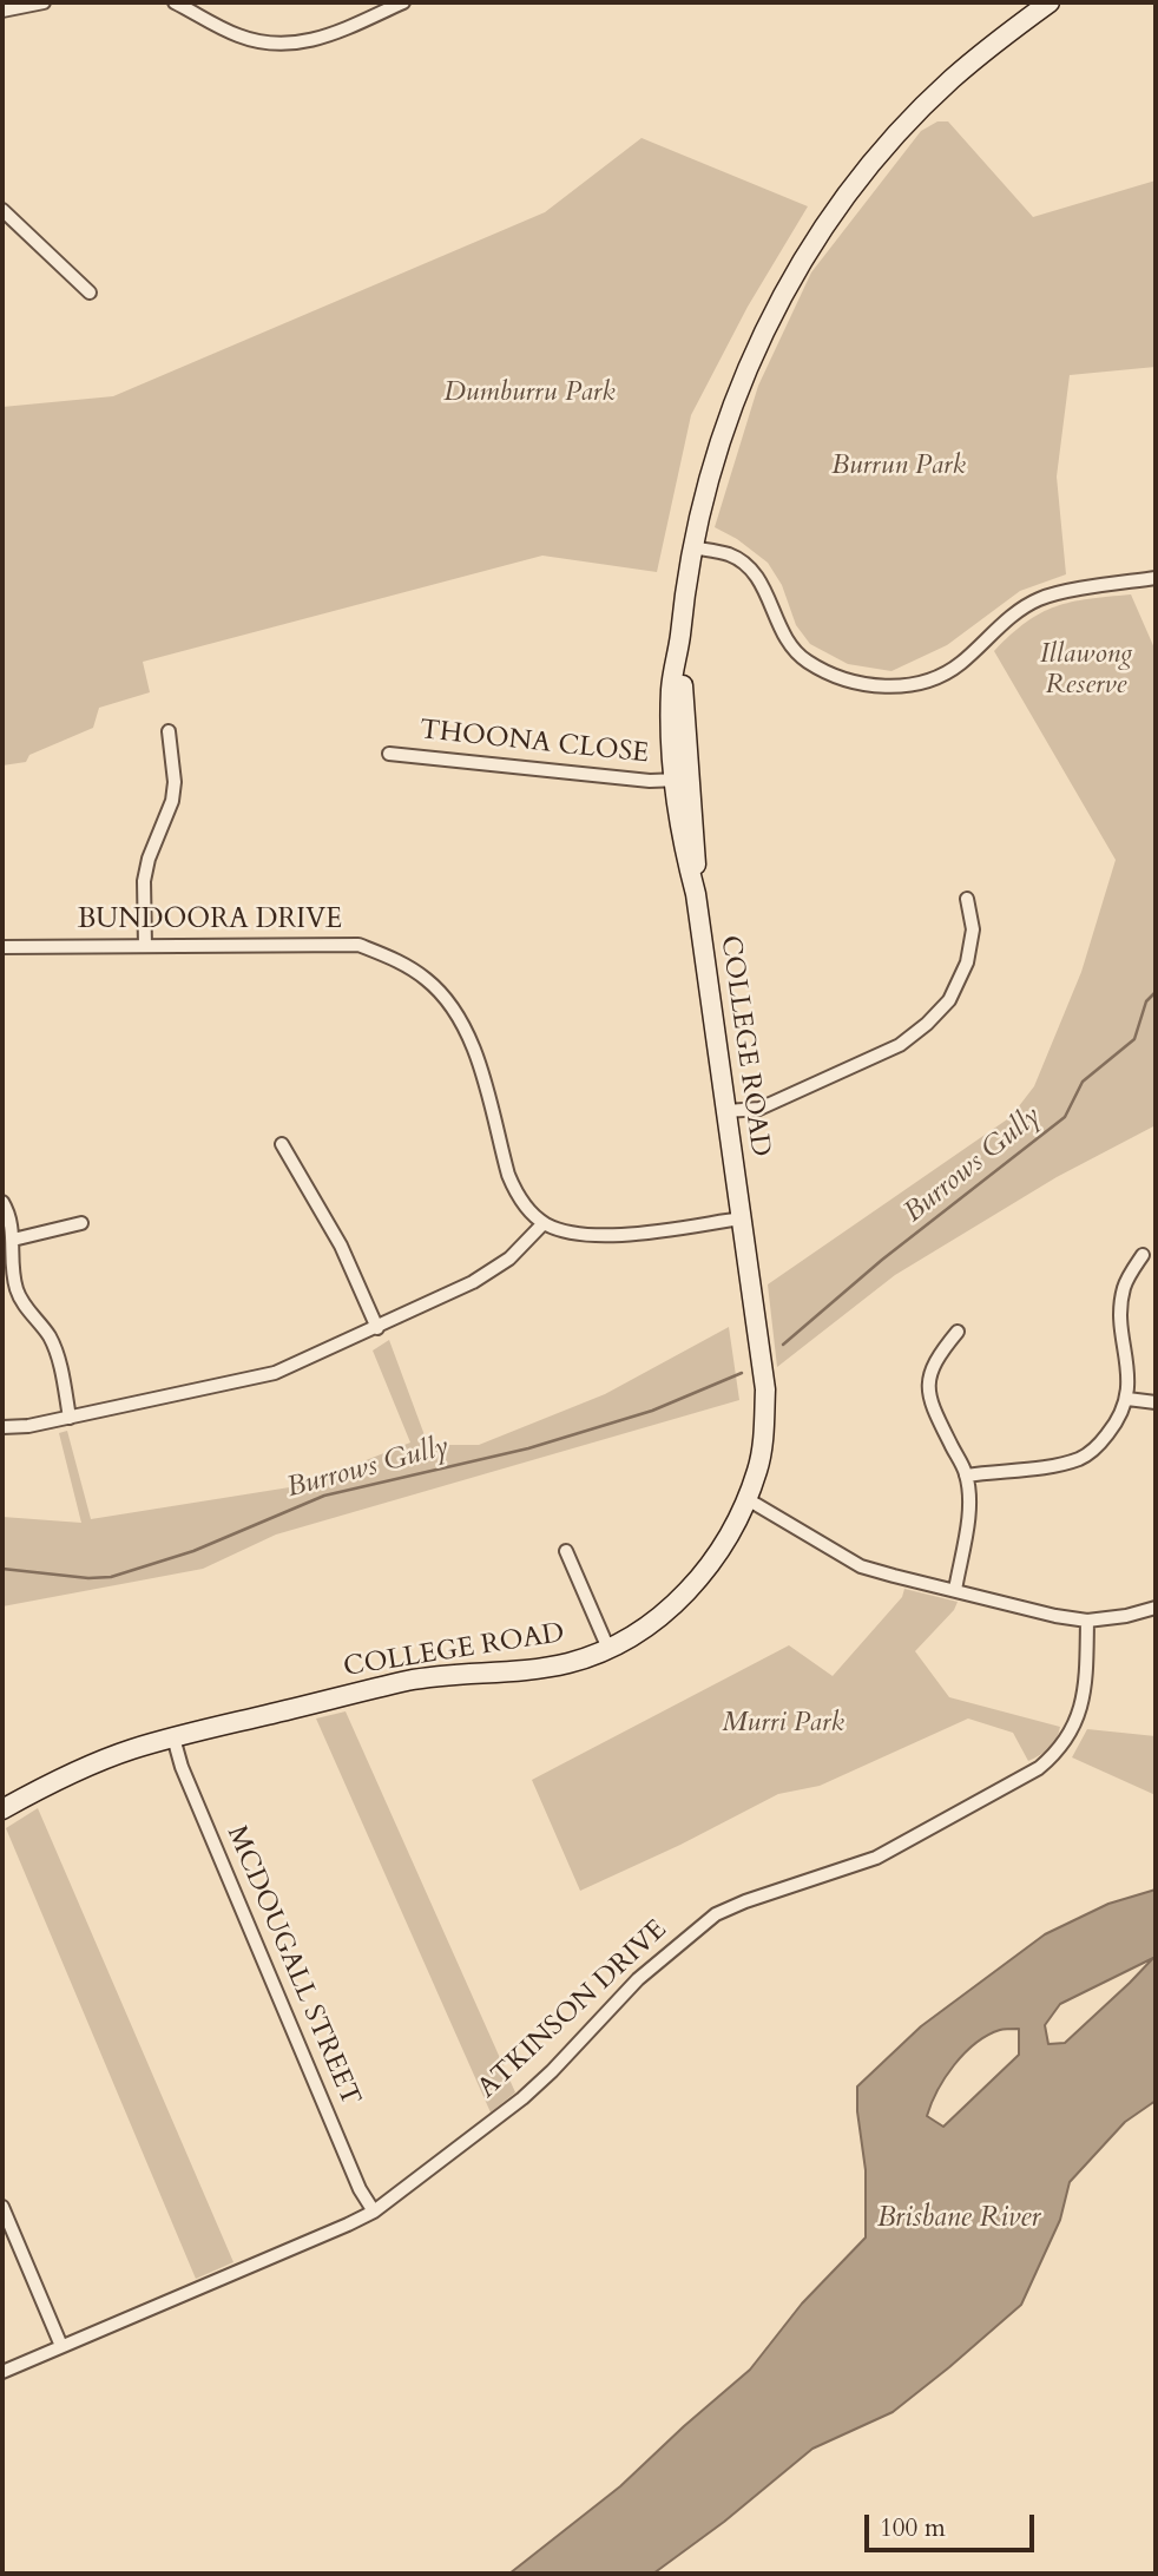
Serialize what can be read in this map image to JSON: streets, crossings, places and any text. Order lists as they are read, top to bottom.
{
  "streets": {
    "main road": ["COLLEGE ROAD"],
    "street": [
      "THOONA CLOSE",
      "BUNDOORA DRIVE",
      "MCDOUGALL STREET",
      "ATKINSON DRIVE"
    ]
  },
  "crossings": [
    ["THOONA CLOSE", "COLLEGE ROAD"],
    ["COLLEGE ROAD", "MCDOUGALL STREET"],
    ["MCDOUGALL STREET", "ATKINSON DRIVE"]
  ],
  "water": ["Burrows Gully", "Brisbane River"],
  "parks": [
    "Dumburru Park",
    "Burrun Park",
    "Illawong Reserve",
    "Murri Park"
  ],
  "scale_bar": "100 m"
}
